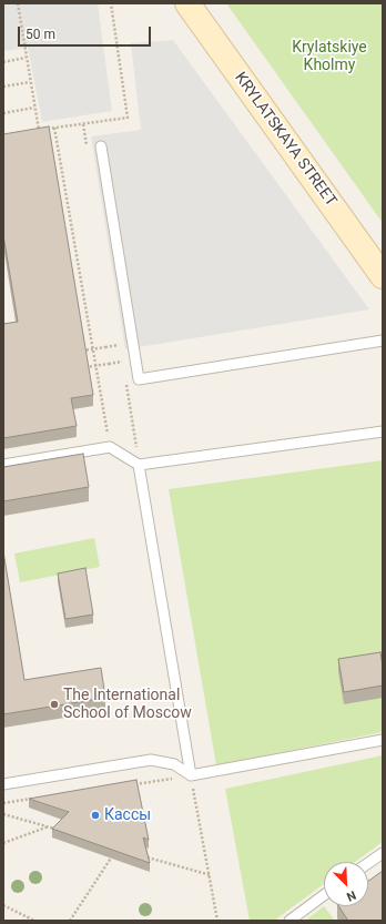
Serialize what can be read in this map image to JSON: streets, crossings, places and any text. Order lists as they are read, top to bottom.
{
  "streets": {
    "main road": ["KRYLATSKAYA STREET"]
  },
  "parks": ["Krylatskiye Kholmy"],
  "places": ["The International School of Moscow", "Кассы"],
  "scale_bar": "50 m",
  "north": "bottom right"
}
